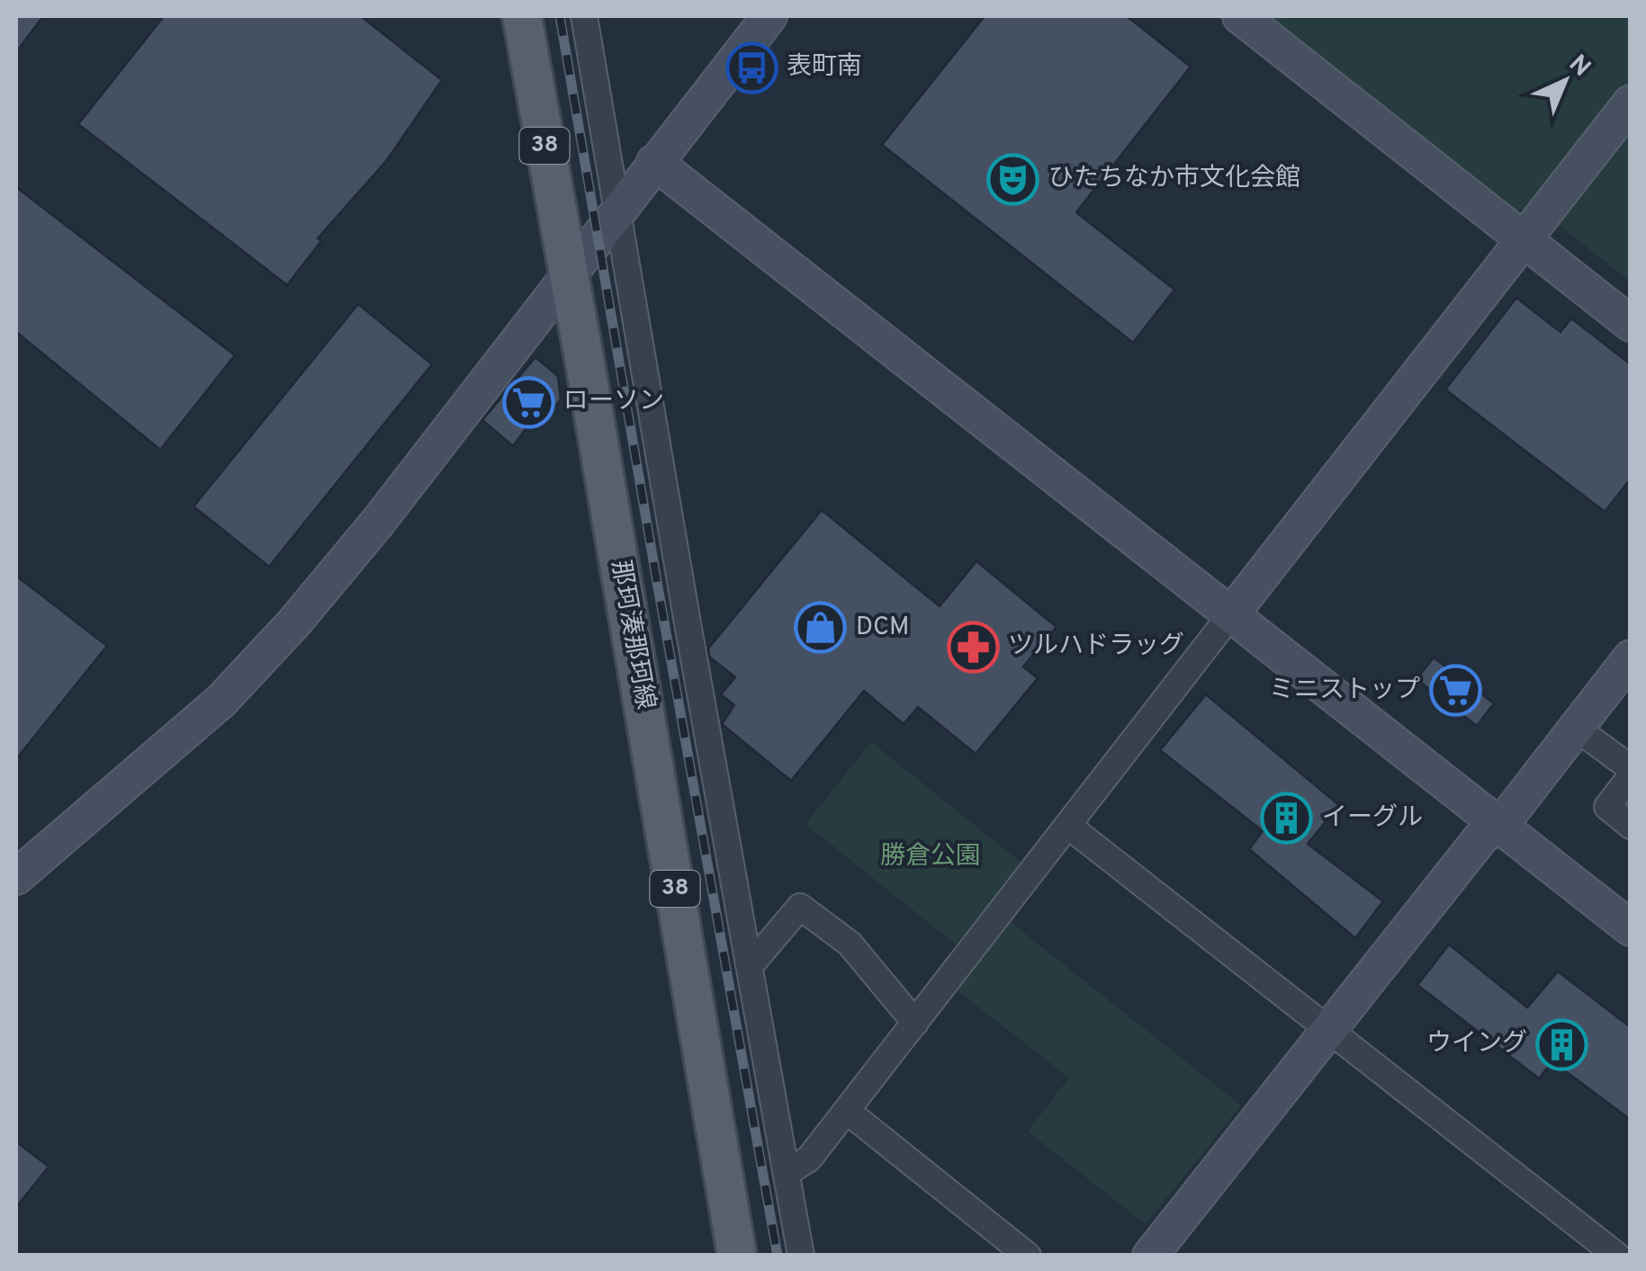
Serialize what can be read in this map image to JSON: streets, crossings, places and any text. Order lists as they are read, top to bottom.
{
  "streets": {
    "main road": ["38", "那珂湊那珂線"]
  },
  "parks": ["勝倉公園"],
  "places": {
    "bus stop": ["表町南"],
    "theatre": ["ひたちなか市文化会館"],
    "supermarket": ["ローソン", "ミニストップ"],
    "shop": ["DCM"],
    "pharmacy": ["ツルハドラッグ"],
    "building": ["イーグル", "ウイング"]
  },
  "north": "top right"
}
